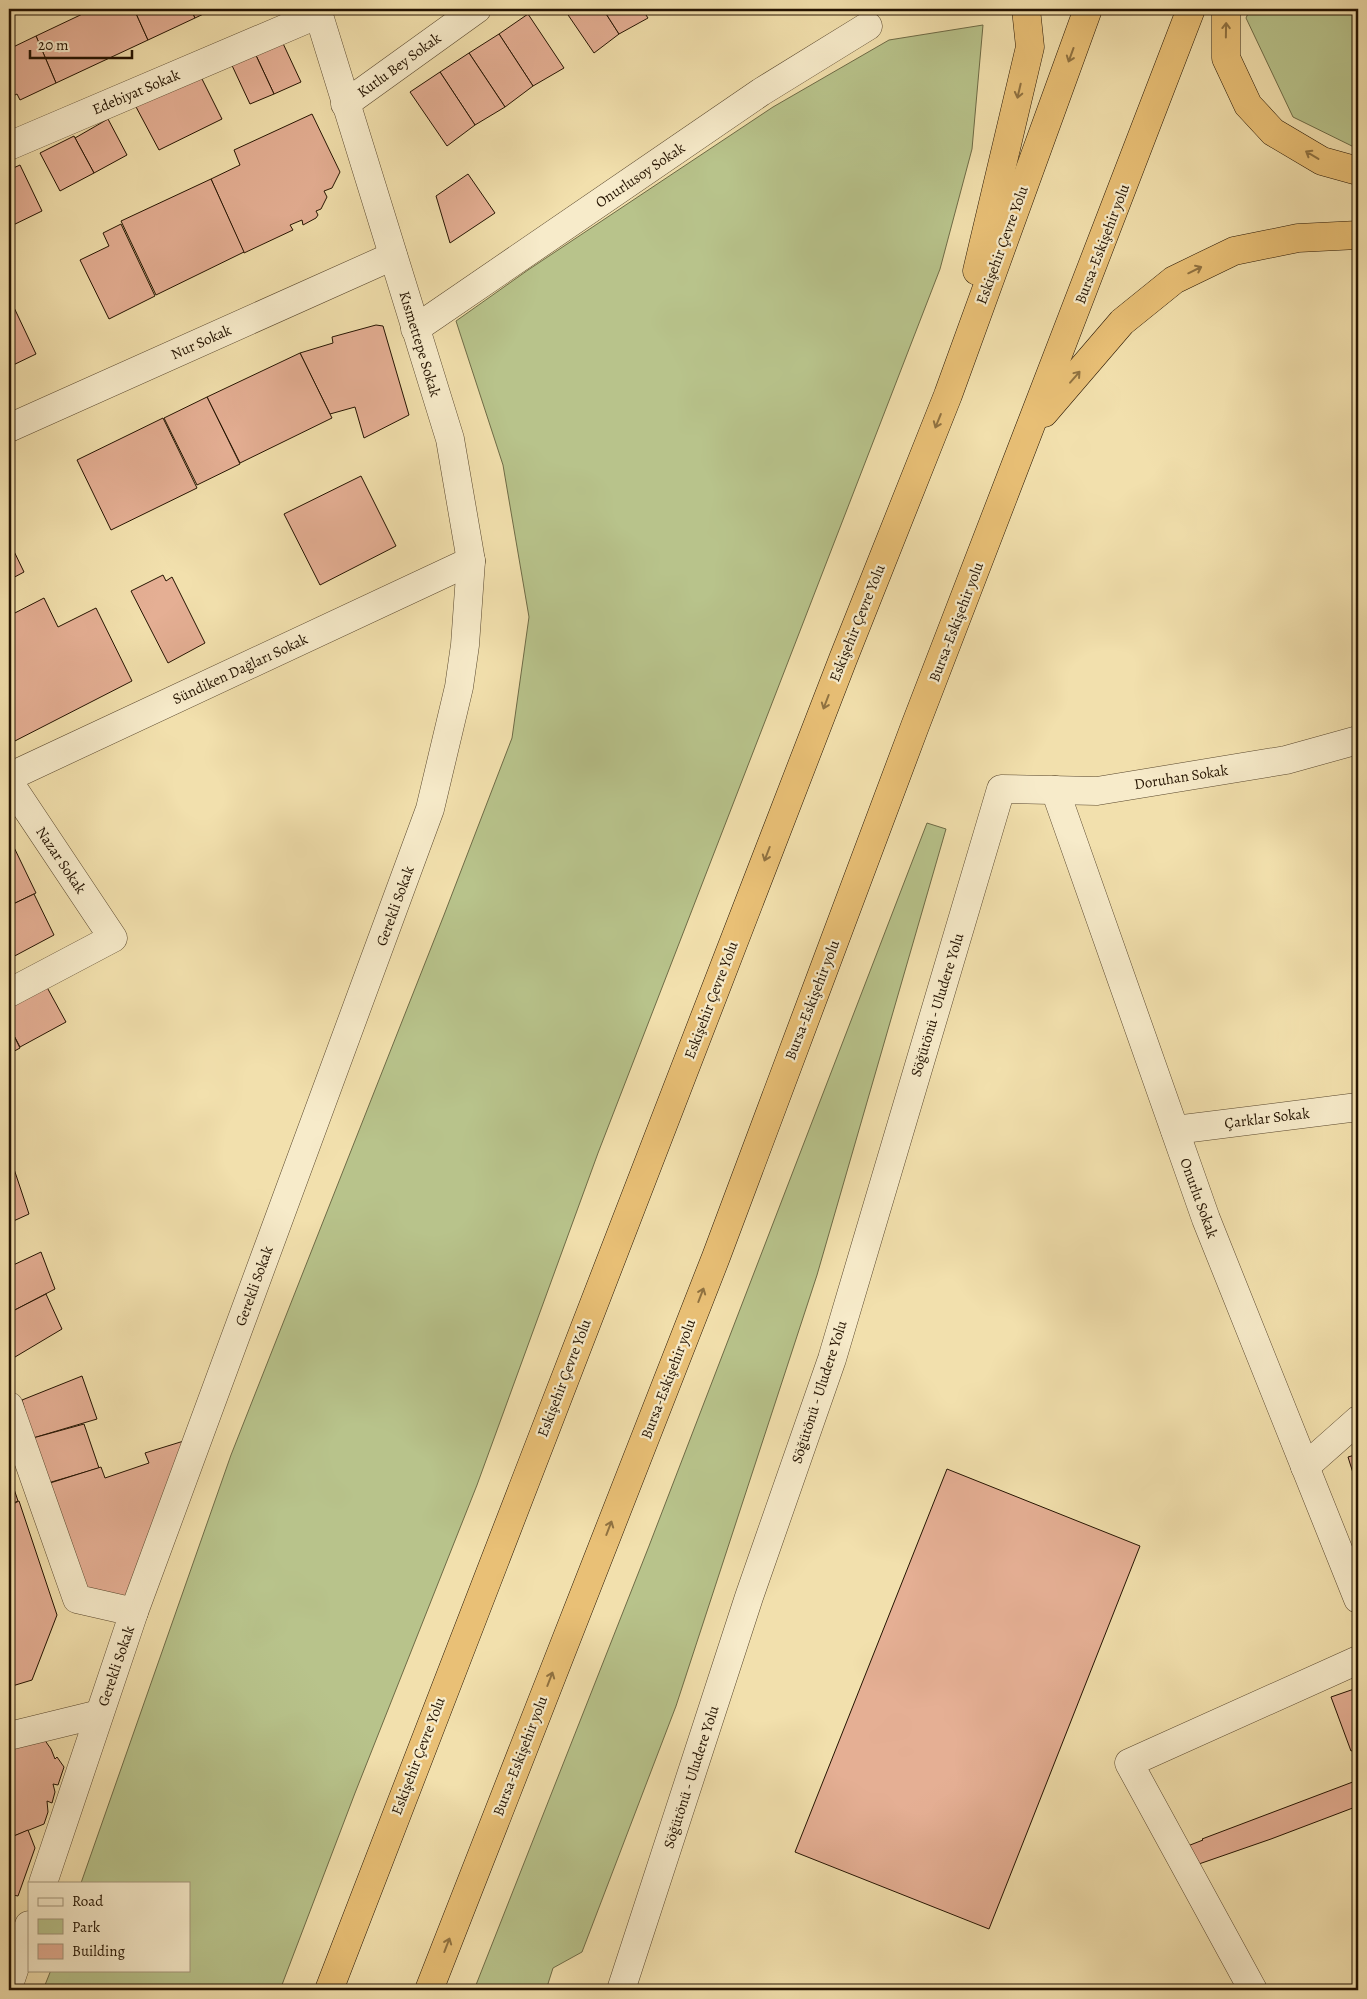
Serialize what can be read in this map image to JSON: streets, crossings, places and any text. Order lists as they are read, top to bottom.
{
  "streets": {
    "highway": ["Bursa-Eskişehir yolu", "Eskişehir Çevre Yolu"],
    "street": [
      "Kutlu Bey Sokak",
      "Edebiyat Sokak",
      "Onurlusoy Sokak",
      "Nur Sokak",
      "Kısmettepe Sokak",
      "Sündiken Dağları Sokak",
      "Doruhan Sokak",
      "Nazar Sokak",
      "Gerekli Sokak",
      "Söğütönü - Uludere Yolu",
      "Çarklar Sokak",
      "Onurlu Sokak"
    ]
  },
  "crossings": [
    ["Kutlu Bey Sokak", "Kısmettepe Sokak"],
    ["Edebiyat Sokak", "Kısmettepe Sokak"],
    ["Onurlusoy Sokak", "Kısmettepe Sokak"],
    ["Nur Sokak", "Kısmettepe Sokak"],
    ["Kısmettepe Sokak", "Sündiken Dağları Sokak"],
    ["Kısmettepe Sokak", "Gerekli Sokak"],
    ["Doruhan Sokak", "Söğütönü - Uludere Yolu"],
    ["Doruhan Sokak", "Onurlu Sokak"],
    ["Çarklar Sokak", "Onurlu Sokak"]
  ],
  "one_way": ["Bursa-Eskişehir yolu", "Eskişehir Çevre Yolu"],
  "legend": ["Road", "Park", "Building"],
  "scale_bar": "20 m"
}
